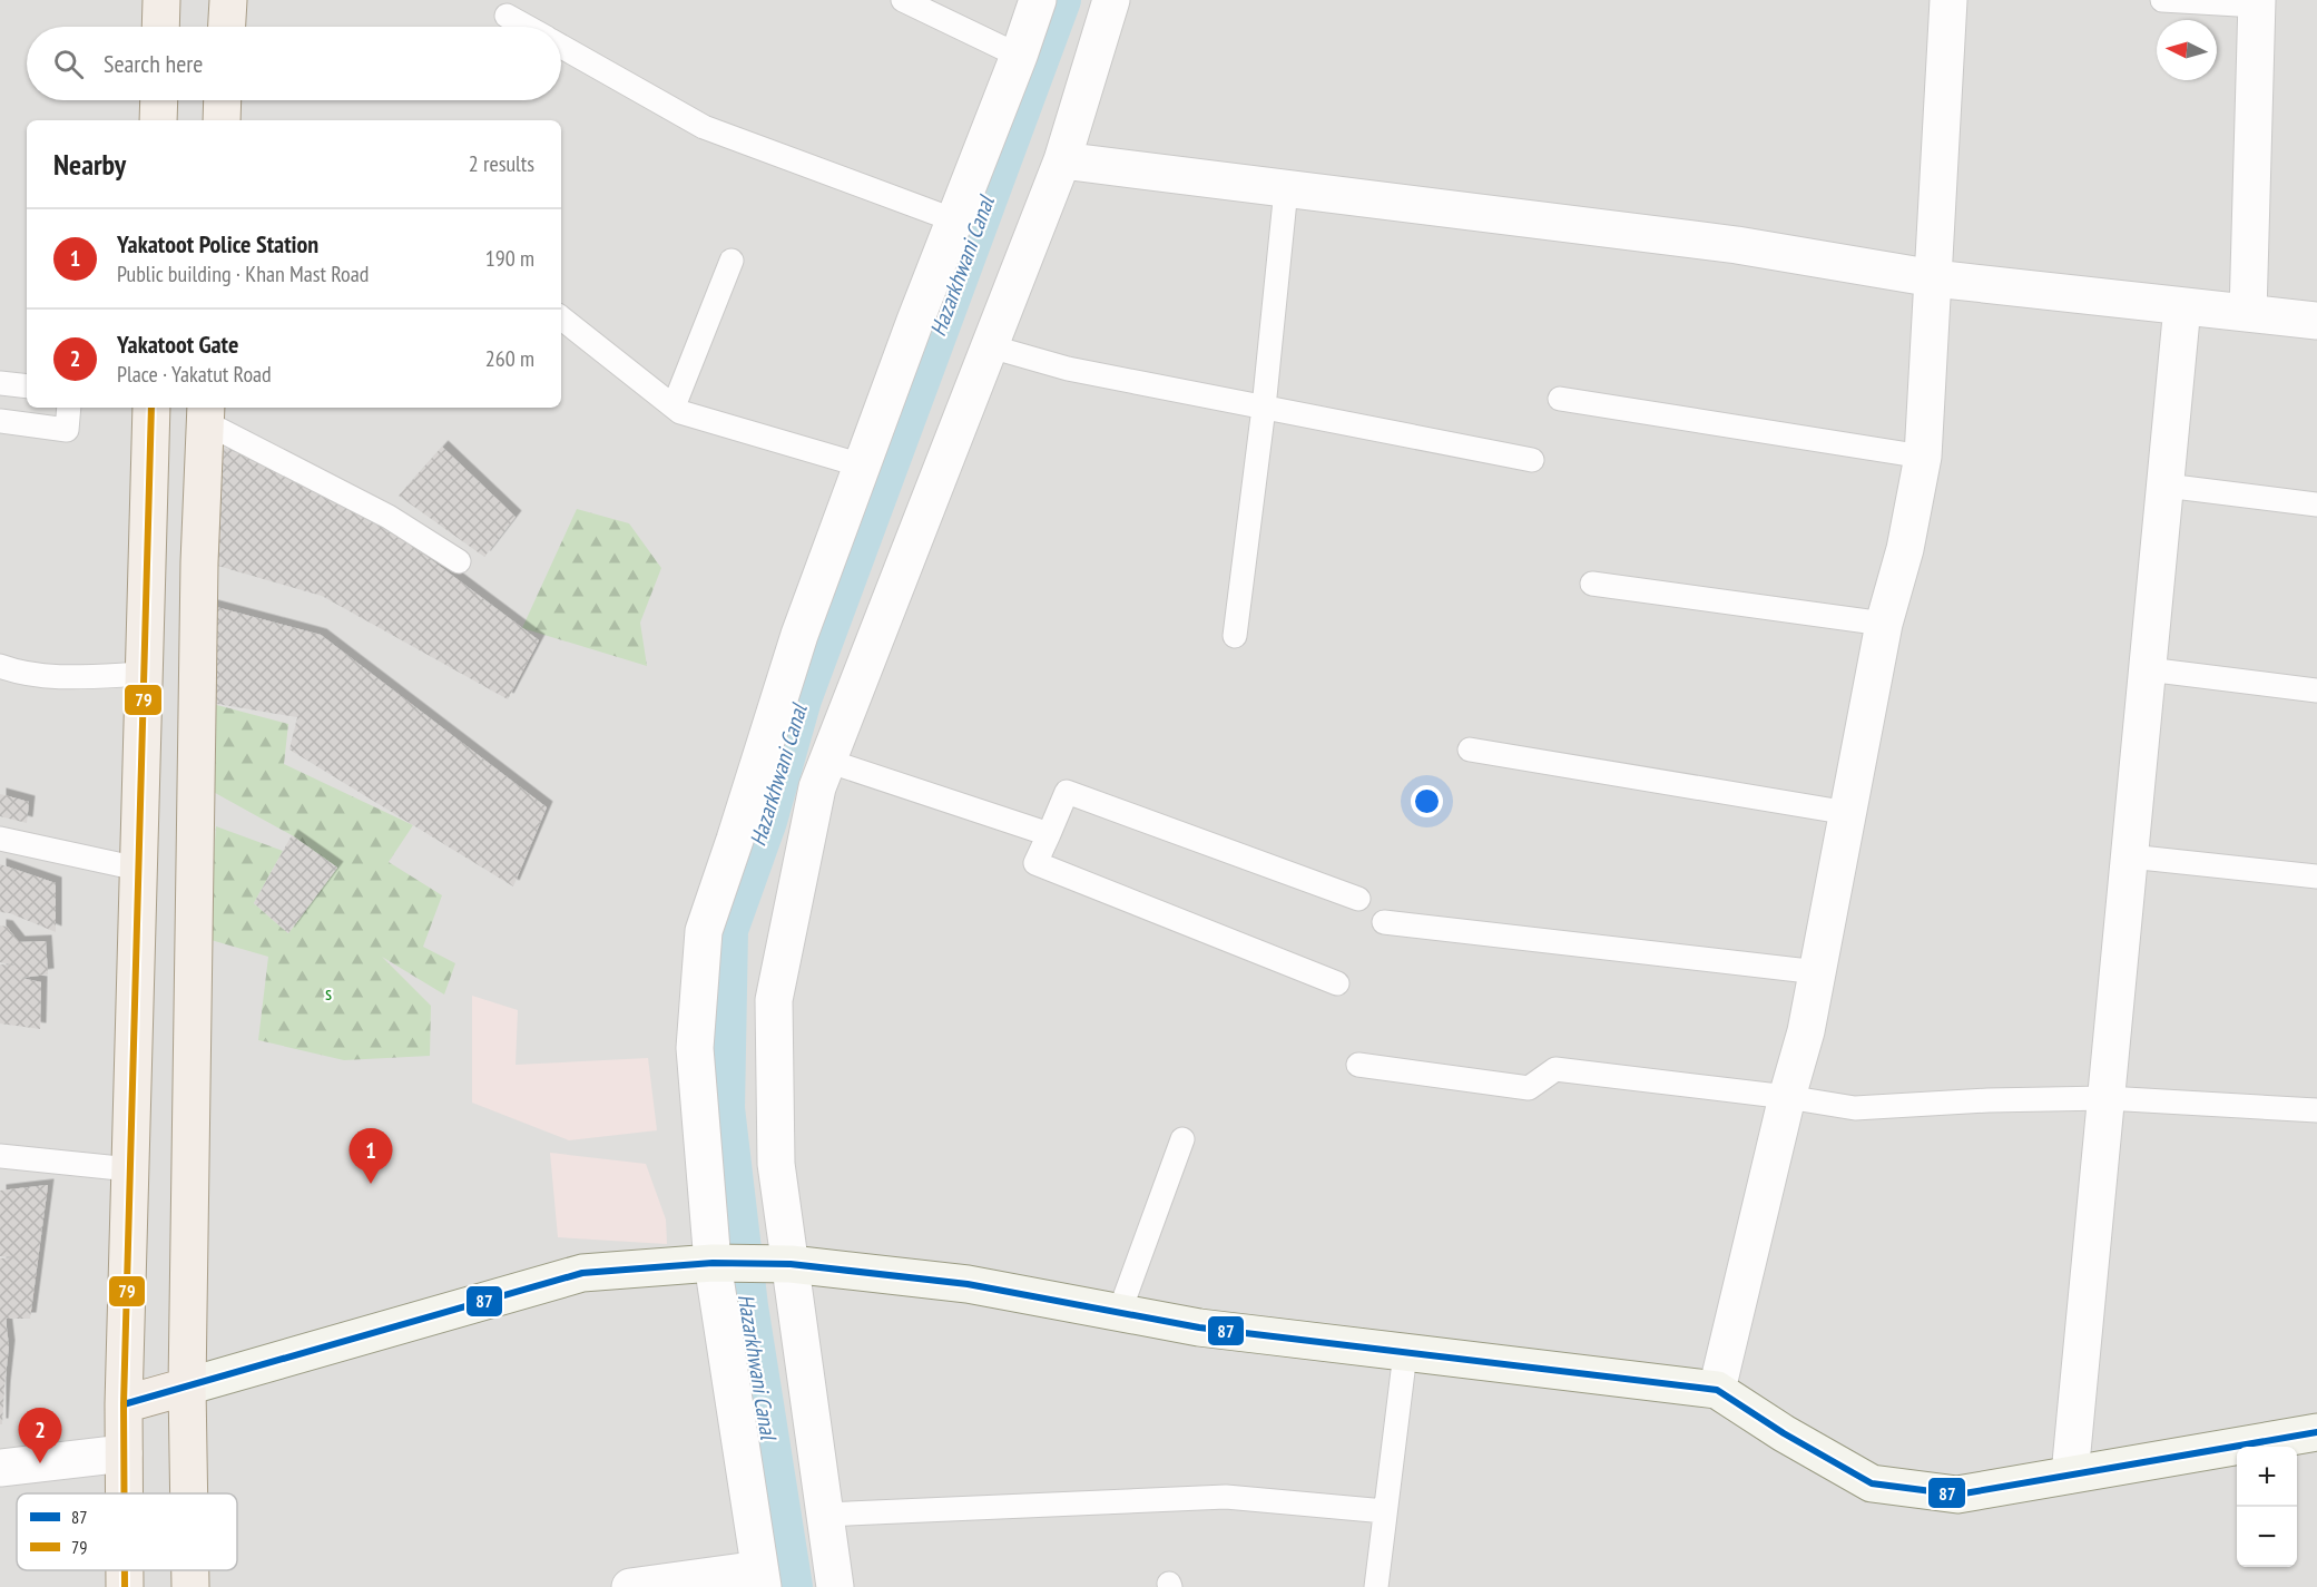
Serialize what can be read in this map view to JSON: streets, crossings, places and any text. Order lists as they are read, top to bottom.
{
  "water": ["Hazarkhwani Canal"],
  "parks": ["s"],
  "lines": ["transit line 79", "transit line 87"],
  "legend": ["87", "79"],
  "north": "left",
  "page": {
    "search": "Search here",
    "heading": ["Nearby", "2 results"],
    "list": [
      {
        "mark": "1",
        "name": "Yakatoot Police Station",
        "note": "Public building · Khan Mast Road",
        "value": "190 m"
      },
      {
        "mark": "2",
        "name": "Yakatoot Gate",
        "note": "Place · Yakatut Road",
        "value": "260 m"
      }
    ],
    "pins": ["1", "2"],
    "map_buttons": ["+", "−"]
  }
}
